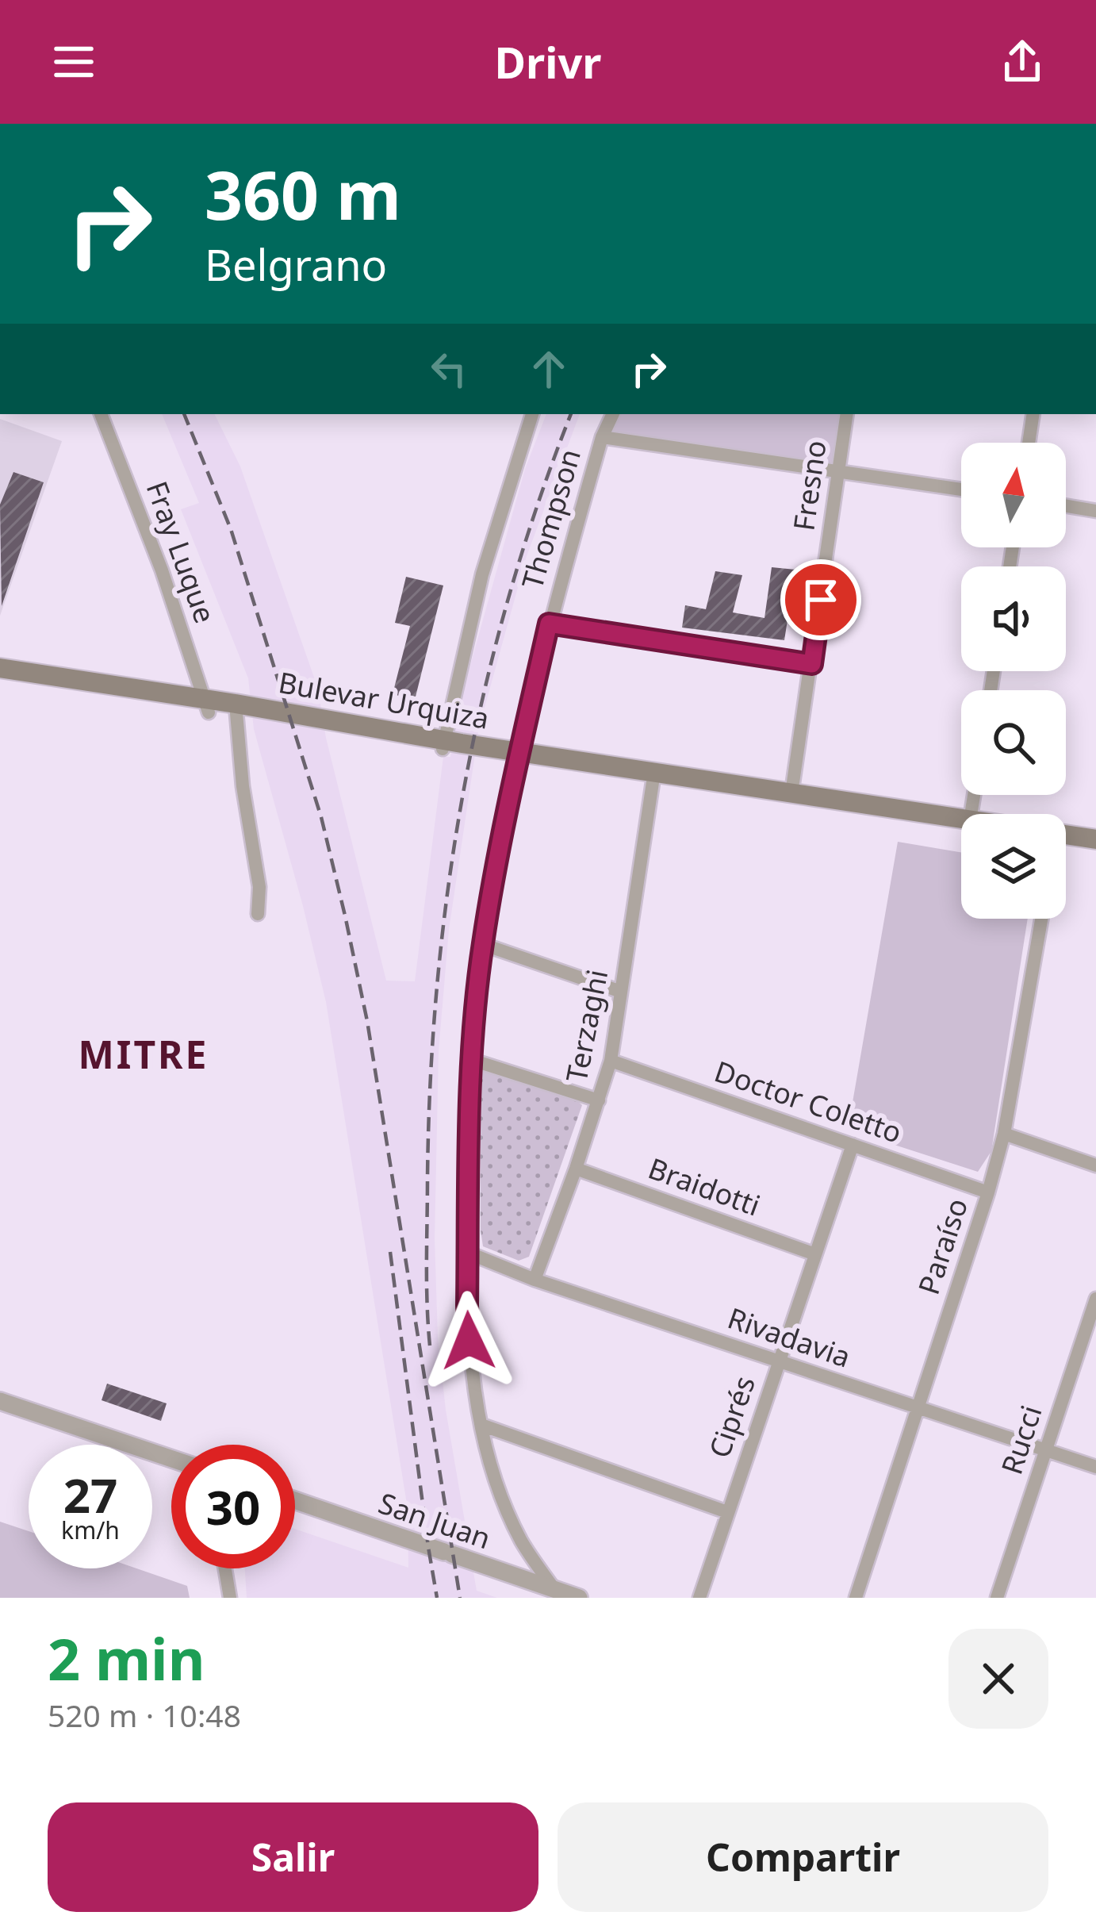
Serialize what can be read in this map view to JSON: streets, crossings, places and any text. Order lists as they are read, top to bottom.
{
  "streets": {
    "main road": ["Bulevar Urquiza"],
    "street": [
      "Fresno",
      "Thompson",
      "Fray Luque",
      "Terzaghi",
      "Doctor Coletto",
      "Braidotti",
      "Paraíso",
      "Rivadavia",
      "Ciprés",
      "Rucci",
      "San Juan"
    ]
  },
  "crossings": [
    ["Fresno", "Bulevar Urquiza"],
    ["Thompson", "Bulevar Urquiza"],
    ["Thompson", "Rivadavia"],
    ["Thompson", "San Juan"],
    ["Fray Luque", "Bulevar Urquiza"],
    ["Bulevar Urquiza", "Terzaghi"],
    ["Terzaghi", "Doctor Coletto"],
    ["Terzaghi", "Braidotti"],
    ["Terzaghi", "Rivadavia"],
    ["Doctor Coletto", "Paraíso"],
    ["Doctor Coletto", "Ciprés"],
    ["Braidotti", "Ciprés"],
    ["Paraíso", "Rivadavia"],
    ["Rivadavia", "Ciprés"],
    ["Rivadavia", "Rucci"]
  ],
  "districts": ["MITRE"],
  "north": "top",
  "page": {
    "header": "Drivr",
    "turn": ["360 m", "Belgrano"],
    "speed": "27 km/h",
    "limit": "30",
    "heading": ["2 min", "520 m · 10:48"],
    "buttons": ["Salir", "Compartir"]
  }
}
